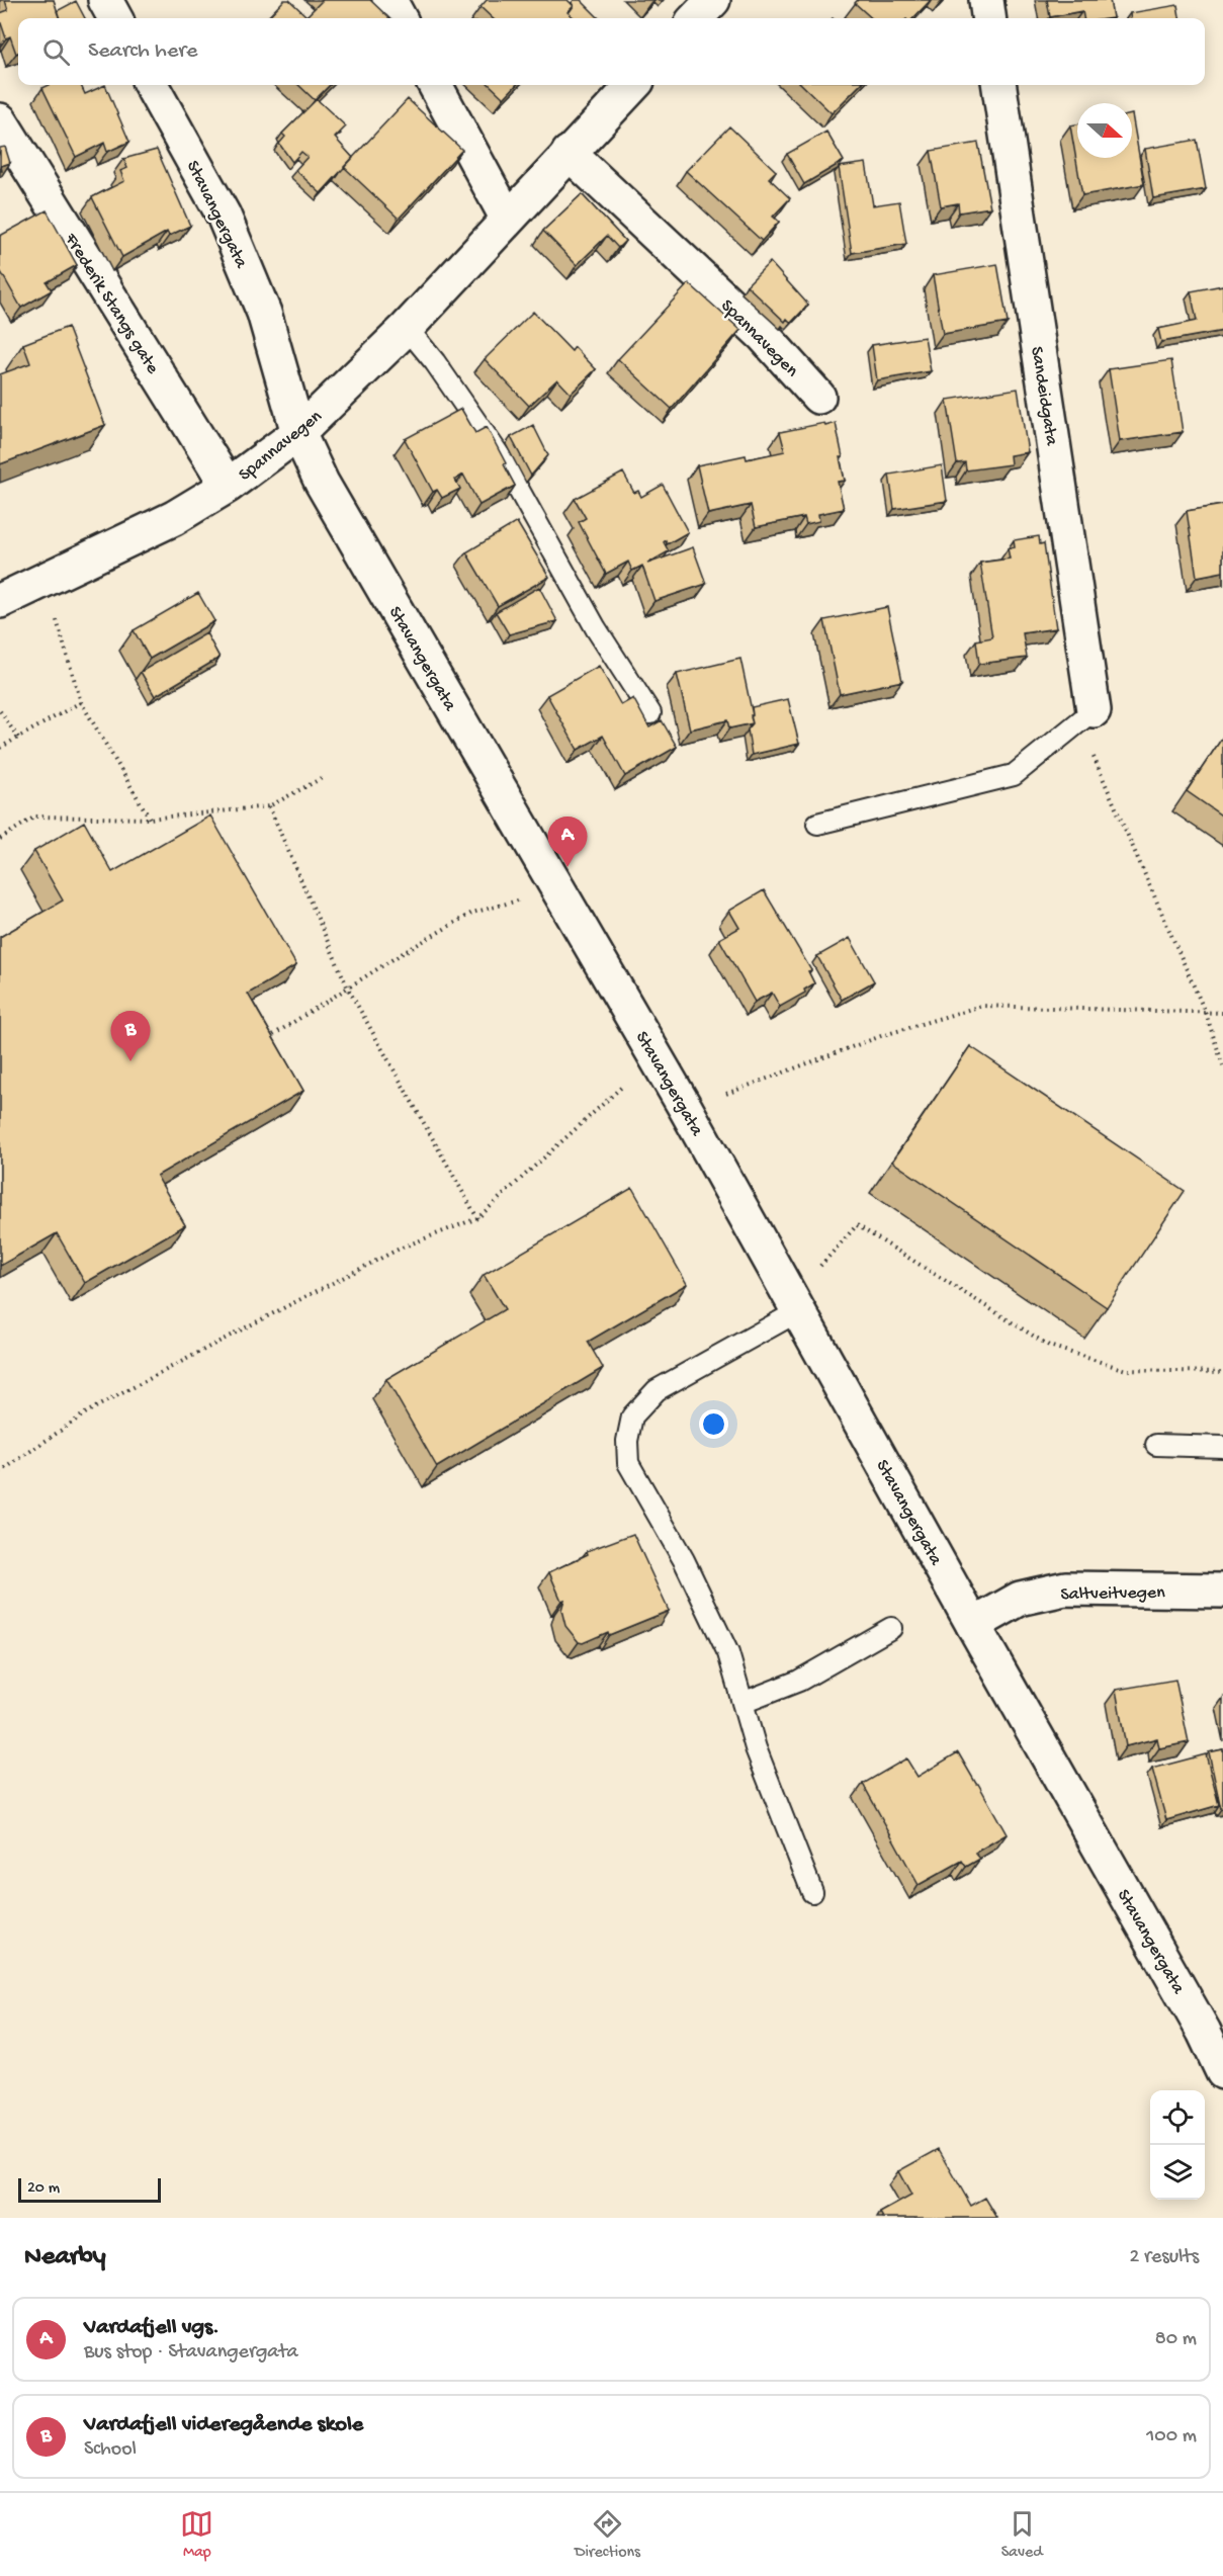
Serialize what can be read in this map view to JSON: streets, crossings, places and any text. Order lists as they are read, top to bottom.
{
  "streets": {
    "street": [
      "Stavangergata",
      "Frederik Stangs gate",
      "Spannavegen",
      "Sandeidgata",
      "Saltveitvegen"
    ]
  },
  "crossings": [
    ["Stavangergata", "Spannavegen"],
    ["Stavangergata", "Saltveitvegen"],
    ["Frederik Stangs gate", "Spannavegen"]
  ],
  "scale_bar": "20 m",
  "north": "right",
  "page": {
    "search": "Search here",
    "pins": ["A", "B"],
    "scale": "20 m",
    "heading": ["Nearby", "2 results"],
    "list": [
      {
        "mark": "A",
        "name": "Vardafjell vgs.",
        "note": "Bus stop · Stavangergata",
        "value": "80 m"
      },
      {
        "mark": "B",
        "name": "Vardafjell videregående skole",
        "note": "School",
        "value": "100 m"
      }
    ],
    "nav": ["Map", "Directions", "Saved"]
  }
}
